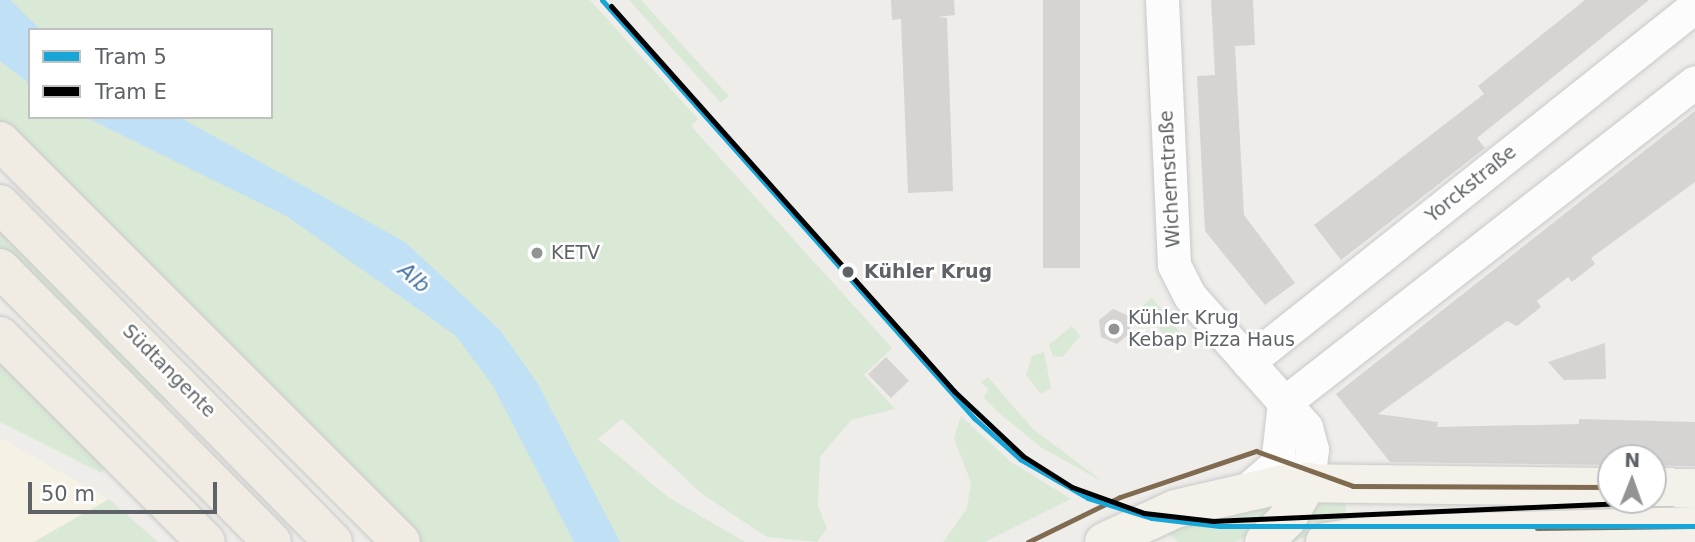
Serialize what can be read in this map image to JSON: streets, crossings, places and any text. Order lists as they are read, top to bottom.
{
  "streets": {
    "highway": ["Südtangente"],
    "street": ["Wichernstraße", "Yorckstraße"]
  },
  "crossings": [
    ["Wichernstraße", "Yorckstraße"]
  ],
  "water": ["Alb"],
  "places": ["KETV", "Kühler Krug", "Kühler Krug Kebap Pizza Haus"],
  "lines": ["tram line 5", "tram line E"],
  "legend": ["Tram 5", "Tram E"],
  "scale_bar": "50 m",
  "north": "top"
}
